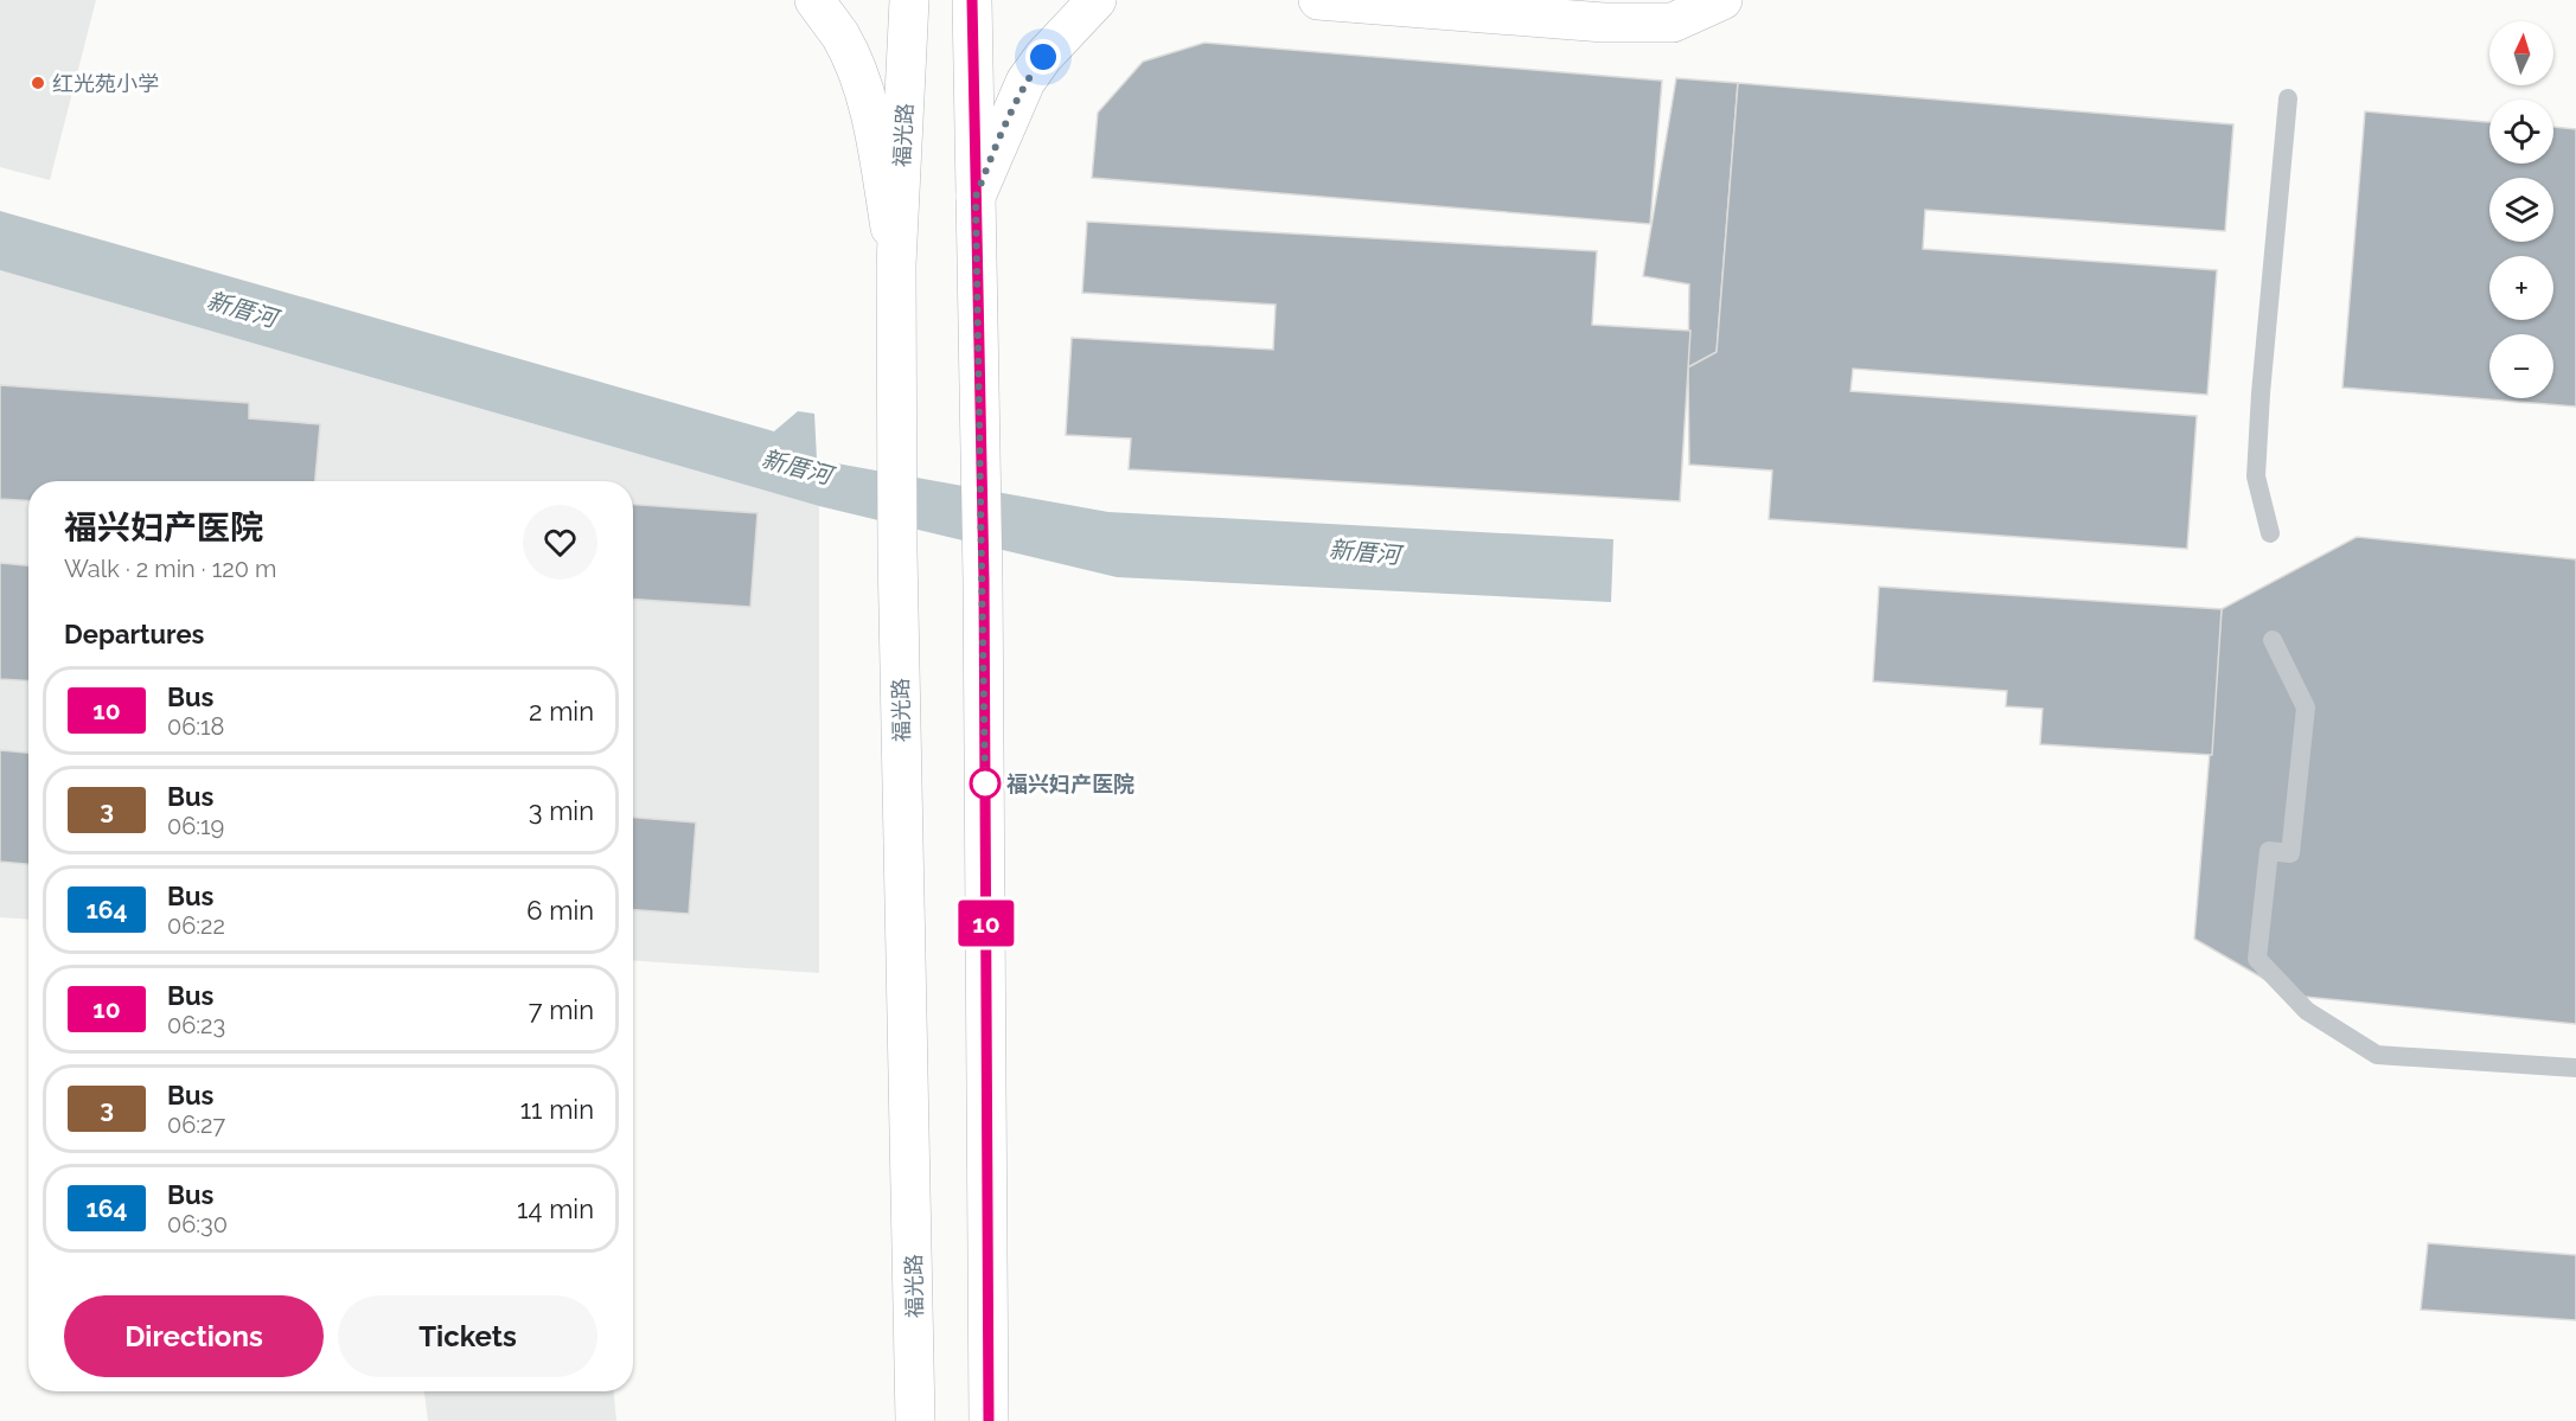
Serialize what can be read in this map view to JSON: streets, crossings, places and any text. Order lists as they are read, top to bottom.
{
  "streets": {
    "main road": ["福光路"]
  },
  "water": ["新厝河"],
  "places": ["红光苑小学", "福兴妇产医院"],
  "lines": ["bus line 10"],
  "north": "top",
  "page": {
    "on_map": "10",
    "map_buttons": ["+", "−"],
    "heading": [
      ["福兴妇产医院", "Walk · 2 min · 120 m"],
      "Departures"
    ],
    "list": [
      {
        "mark": "10",
        "name": "Bus",
        "note": "06:18",
        "value": "2 min"
      },
      {
        "mark": "3",
        "name": "Bus",
        "note": "06:19",
        "value": "3 min"
      },
      {
        "mark": "164",
        "name": "Bus",
        "note": "06:22",
        "value": "6 min"
      },
      {
        "mark": "10",
        "name": "Bus",
        "note": "06:23",
        "value": "7 min"
      },
      {
        "mark": "3",
        "name": "Bus",
        "note": "06:27",
        "value": "11 min"
      },
      {
        "mark": "164",
        "name": "Bus",
        "note": "06:30",
        "value": "14 min"
      }
    ],
    "buttons": ["Directions", "Tickets"]
  }
}
